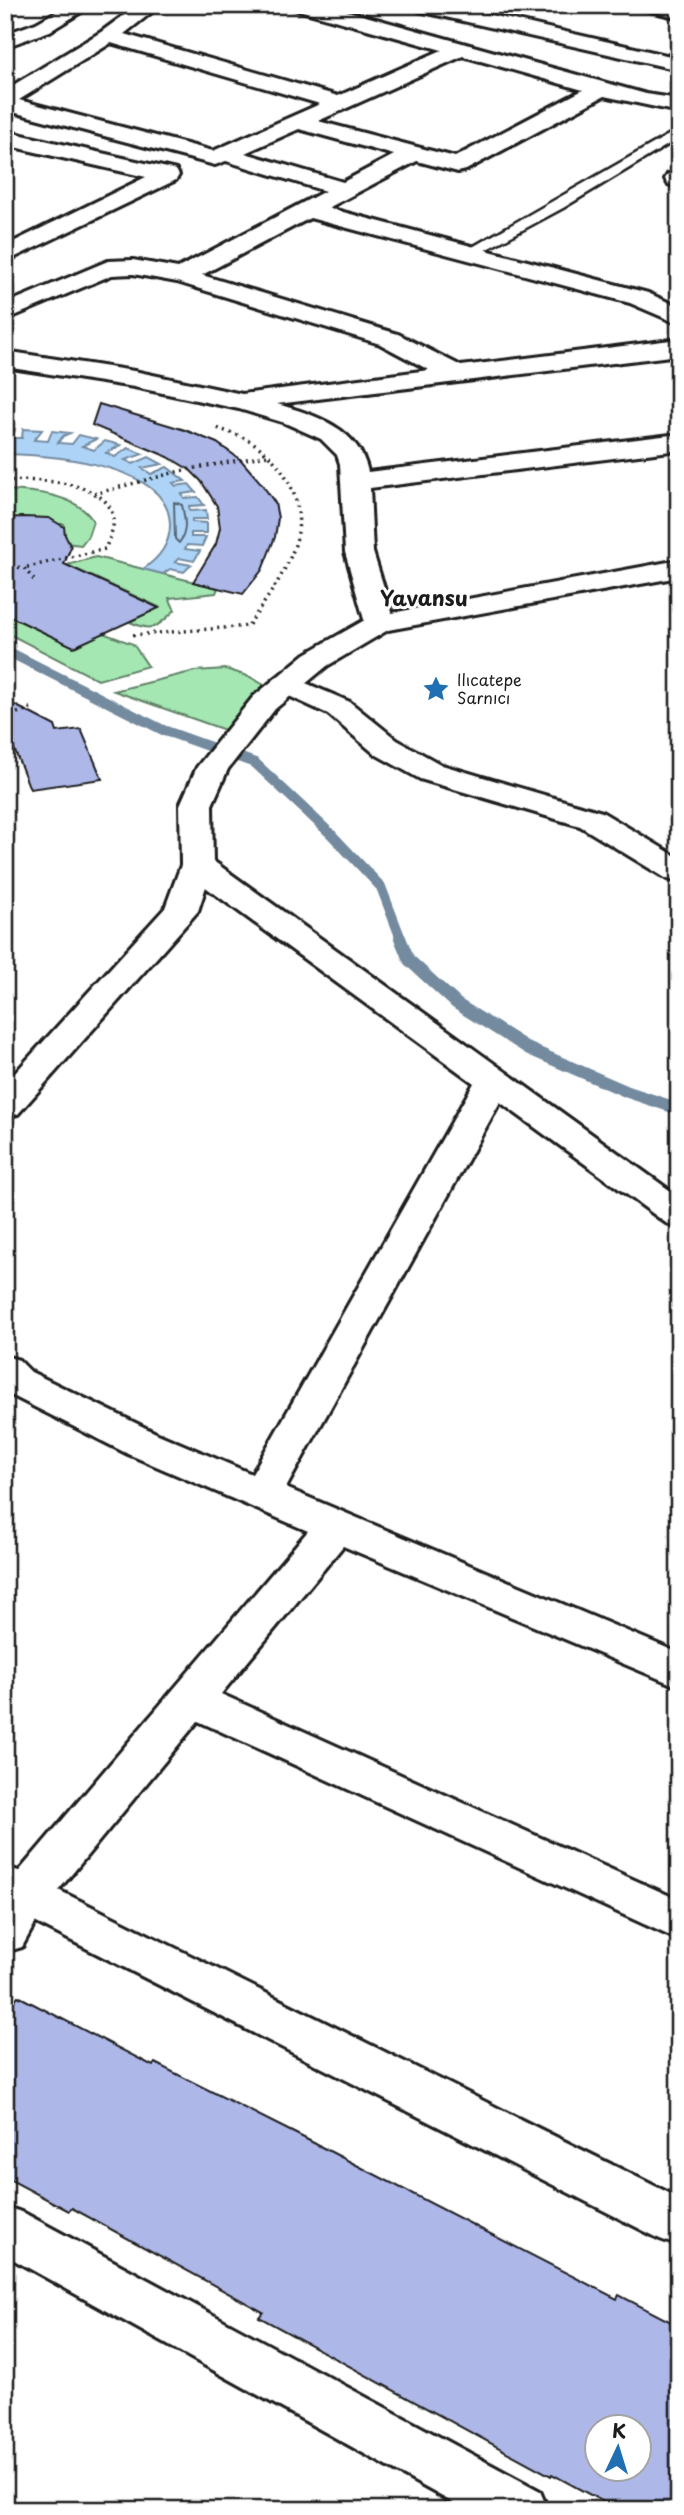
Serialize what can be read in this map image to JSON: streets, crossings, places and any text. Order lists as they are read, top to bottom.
{
  "districts": ["Yavansu"],
  "places": {
    "place": ["Ilıcatepe Sarnıcı"]
  },
  "north": "top"
}
